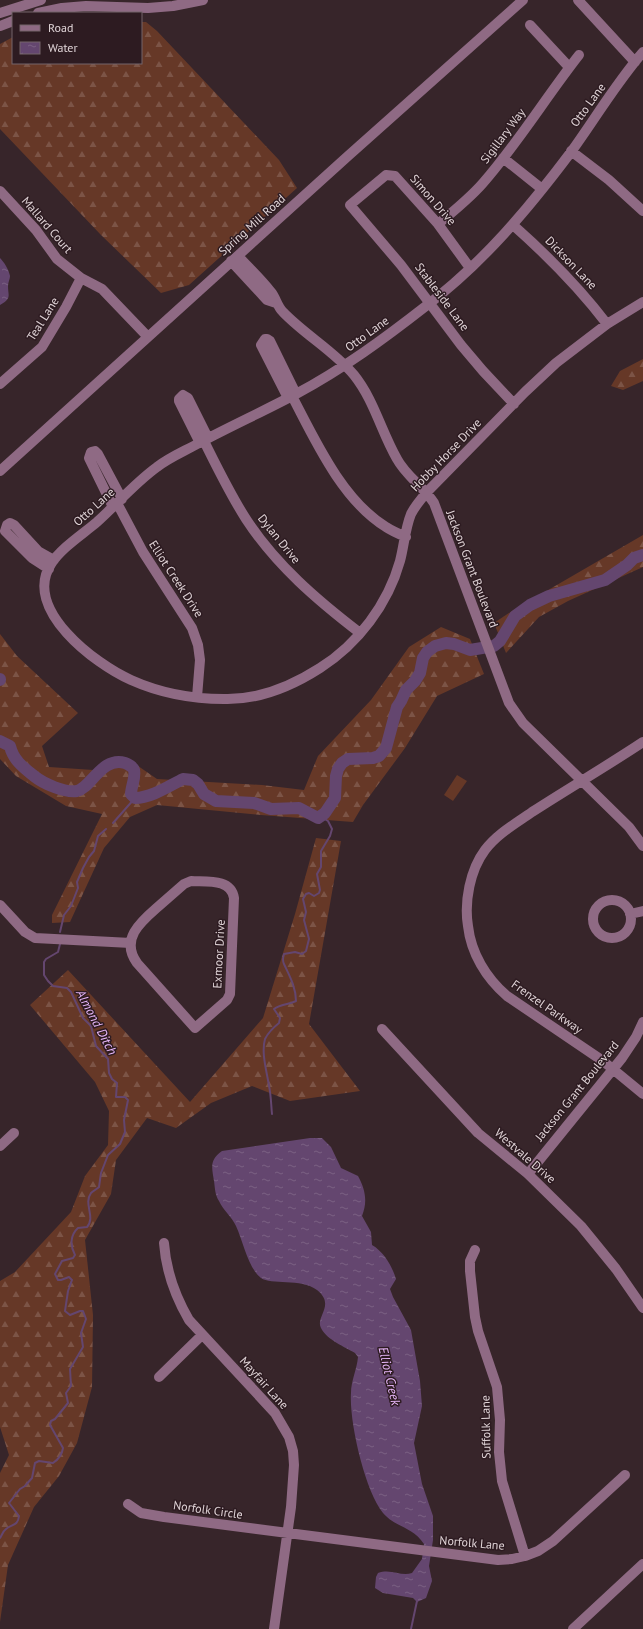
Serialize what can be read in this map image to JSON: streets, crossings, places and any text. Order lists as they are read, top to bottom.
{
  "streets": {
    "street": [
      "Otto Lane",
      "Sigillary Way",
      "Simon Drive",
      "Mallard Court",
      "Spring Mill Road",
      "Dickson Lane",
      "Stableside Lane",
      "Teal Lane",
      "Hobby Horse Drive",
      "Dylan Drive",
      "Jackson Grant Boulevard",
      "Elliot Creek Drive",
      "Exmoor Drive",
      "Frenzel Parkway",
      "Westvale Drive",
      "Mayfair Lane",
      "Suffolk Lane",
      "Norfolk Circle",
      "Norfolk Lane"
    ]
  },
  "crossings": [
    ["Otto Lane", "Simon Drive"],
    ["Otto Lane", "Dickson Lane"],
    ["Otto Lane", "Stableside Lane"],
    ["Otto Lane", "Hobby Horse Drive"],
    ["Otto Lane", "Dylan Drive"],
    ["Otto Lane", "Jackson Grant Boulevard"],
    ["Otto Lane", "Elliot Creek Drive"],
    ["Sigillary Way", "Simon Drive"],
    ["Simon Drive", "Stableside Lane"],
    ["Mallard Court", "Spring Mill Road"],
    ["Mallard Court", "Teal Lane"],
    ["Spring Mill Road", "Jackson Grant Boulevard"],
    ["Dickson Lane", "Hobby Horse Drive"],
    ["Stableside Lane", "Hobby Horse Drive"],
    ["Hobby Horse Drive", "Dylan Drive"],
    ["Hobby Horse Drive", "Jackson Grant Boulevard"],
    ["Hobby Horse Drive", "Elliot Creek Drive"],
    ["Jackson Grant Boulevard", "Frenzel Parkway"],
    ["Jackson Grant Boulevard", "Westvale Drive"],
    ["Mayfair Lane", "Norfolk Circle"],
    ["Mayfair Lane", "Norfolk Lane"],
    ["Suffolk Lane", "Norfolk Lane"],
    ["Norfolk Circle", "Norfolk Lane"]
  ],
  "water": ["Almond Ditch", "Elliot Creek"],
  "legend": ["Road", "Water"]
}
